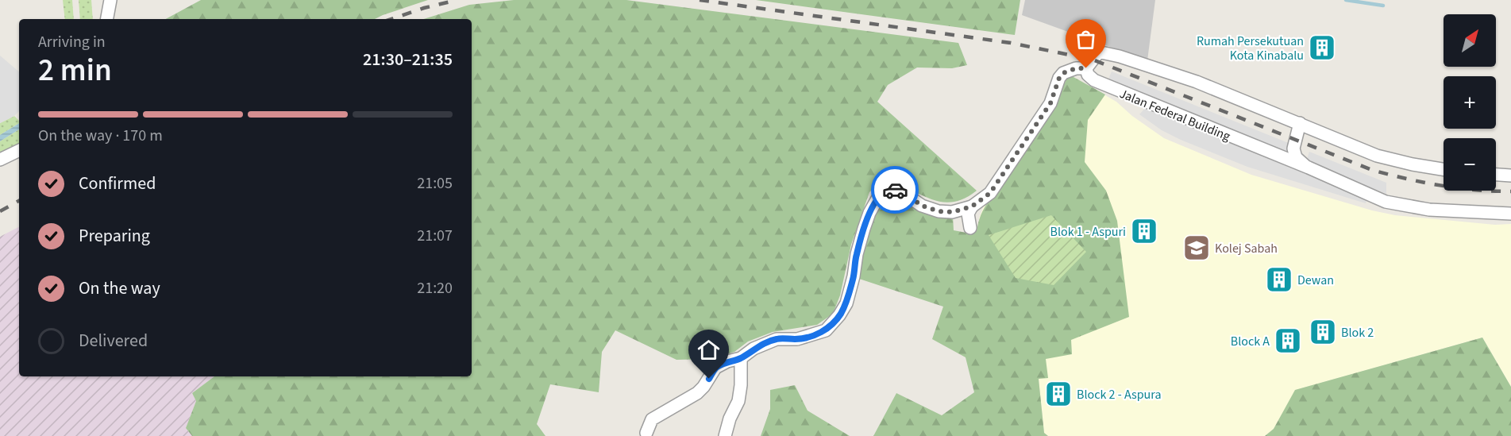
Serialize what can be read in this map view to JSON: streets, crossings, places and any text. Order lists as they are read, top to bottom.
{
  "streets": {
    "street": ["Jalan Federal Building"]
  },
  "places": {
    "building": [
      "Rumah Persekutuan Kota Kinabalu",
      "Blok 1 - Aspuri",
      "Dewan",
      "Blok 2",
      "Block A",
      "Block 2 - Aspura"
    ],
    "school or university": ["Kolej Sabah"]
  },
  "north": "top right",
  "page": {
    "map_buttons": ["+", "−"],
    "heading": ["2 min", "Arriving in", "21:30–21:35"],
    "bar": "On the way · 170 m",
    "list": [
      ["Confirmed", "21:05"],
      ["Preparing", "21:07"],
      ["On the way", "21:20"],
      "Delivered"
    ]
  }
}
